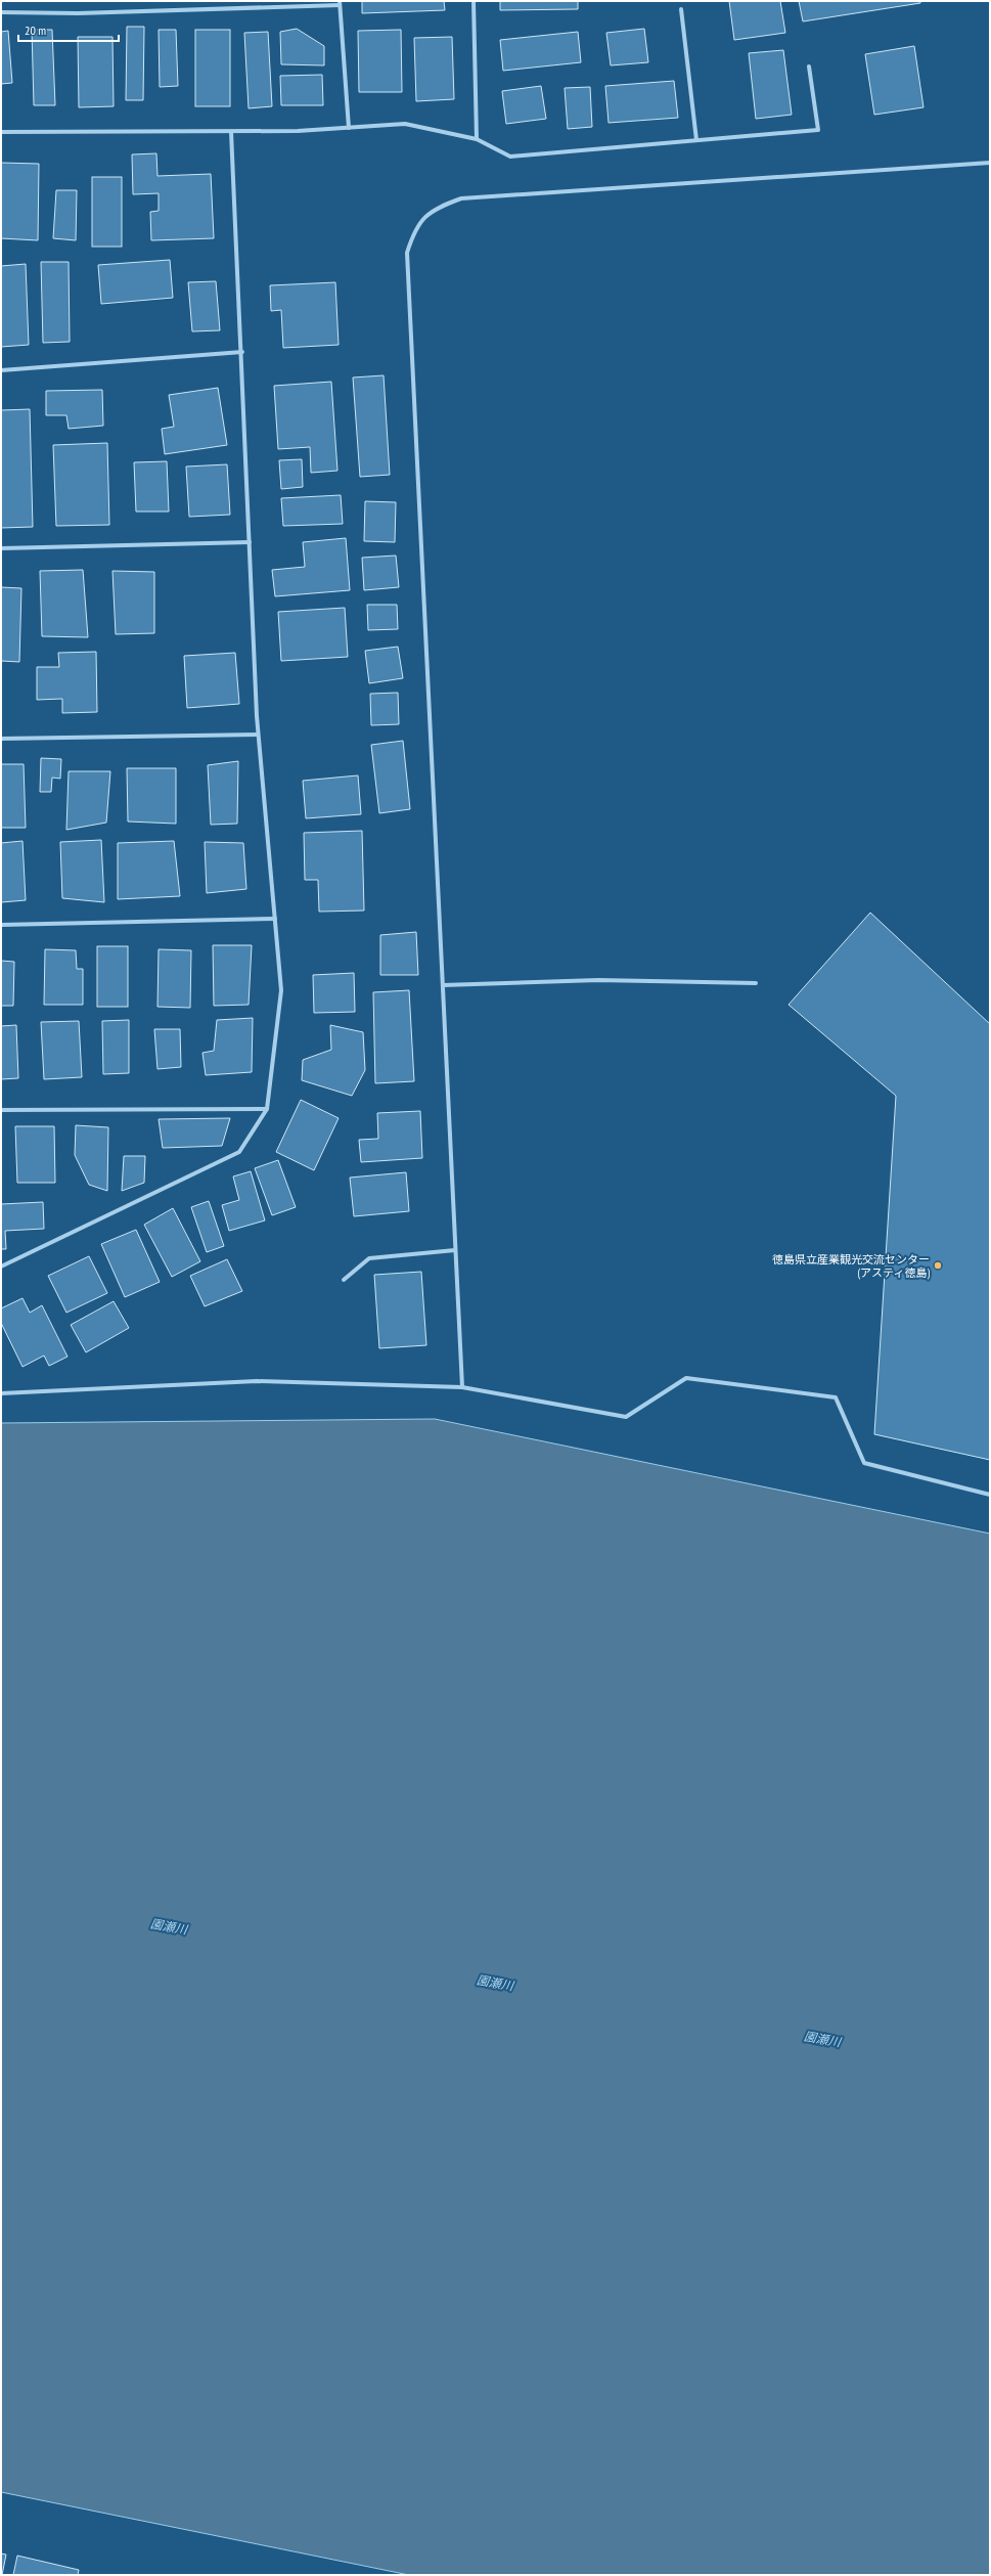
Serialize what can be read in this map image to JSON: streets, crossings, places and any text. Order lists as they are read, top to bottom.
{
  "water": ["園瀬川"],
  "places": ["徳島県立産業観光交流センター (アスティ徳島)"],
  "scale_bar": "20 m"
}
